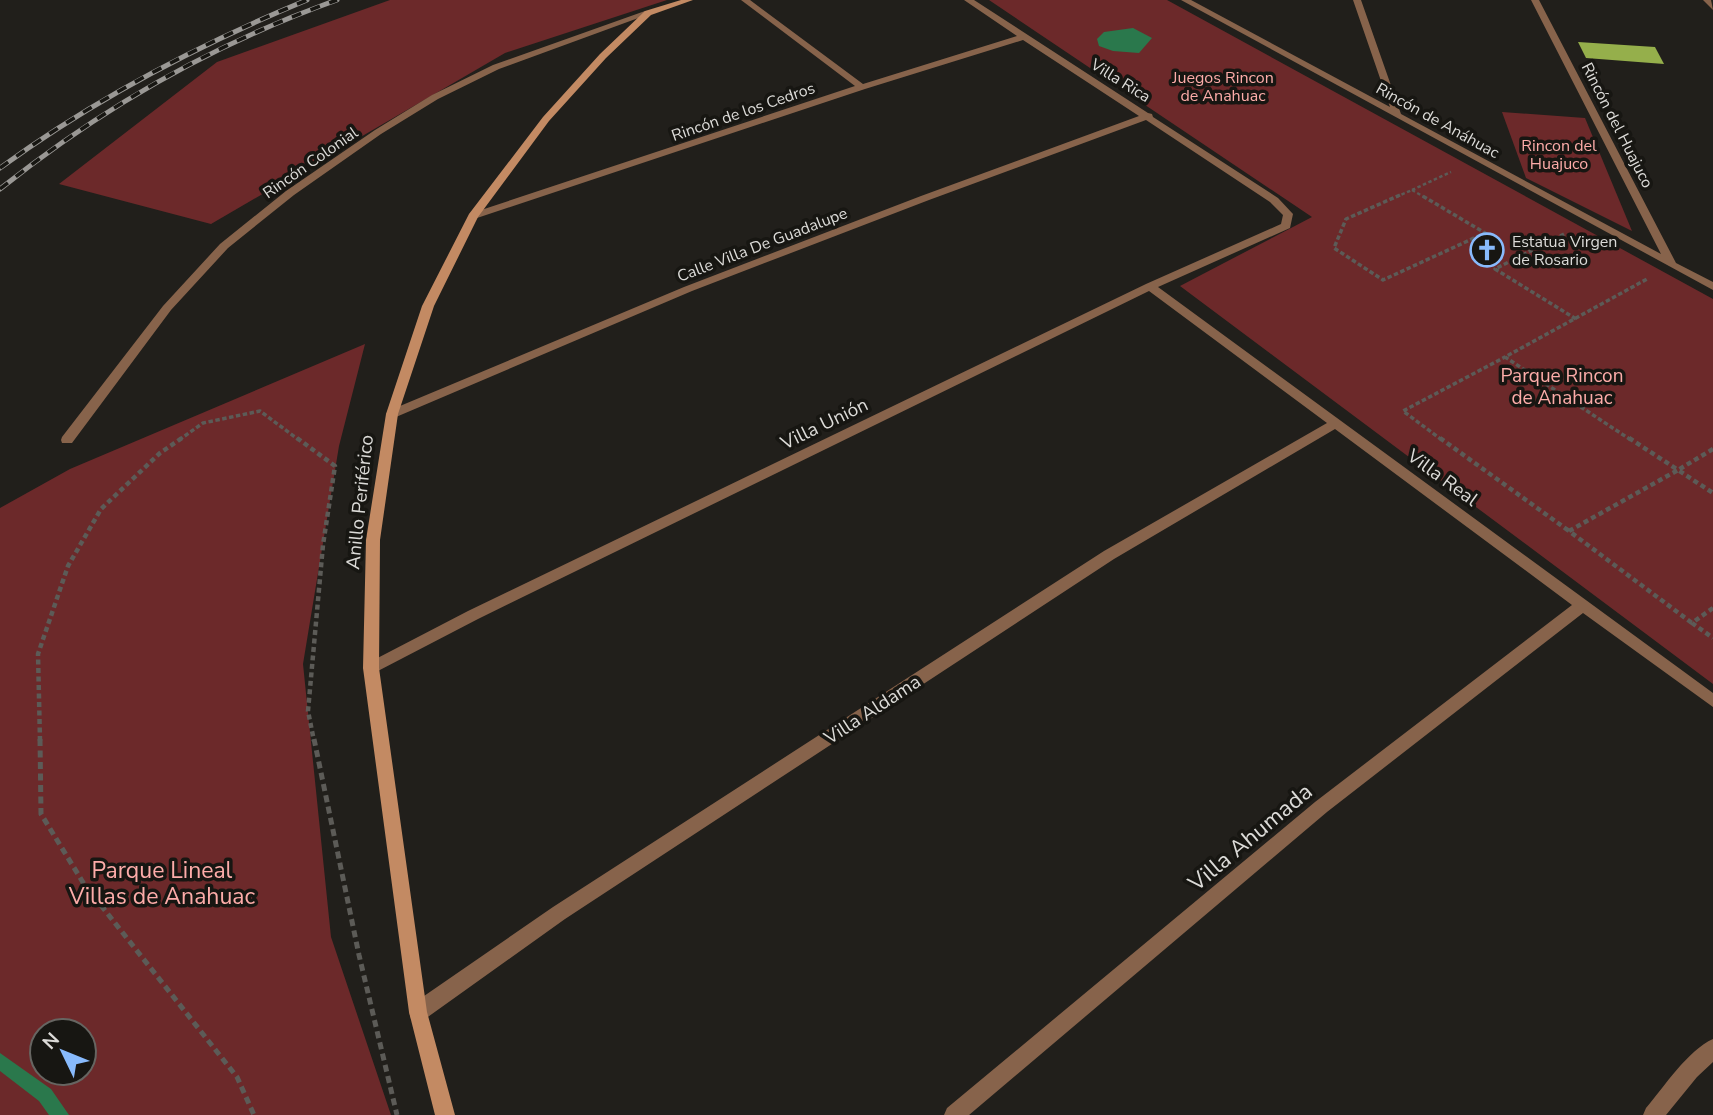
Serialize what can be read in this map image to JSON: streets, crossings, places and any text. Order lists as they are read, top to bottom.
{
  "streets": {
    "street": [
      "Villa Rica",
      "Rincón de los Cedros",
      "Rincón de Anáhuac",
      "Rincón del Huajuco",
      "Rincón Colonial",
      "Calle Villa De Guadalupe",
      "Villa Unión",
      "Villa Real",
      "Anillo Periférico",
      "Villa Aldama",
      "Villa Ahumada"
    ]
  },
  "crossings": [
    ["Villa Rica", "Rincón de los Cedros"],
    ["Villa Rica", "Calle Villa De Guadalupe"],
    ["Villa Rica", "Villa Unión"],
    ["Rincón de los Cedros", "Anillo Periférico"],
    ["Rincón de Anáhuac", "Rincón del Huajuco"],
    ["Rincón Colonial", "Anillo Periférico"],
    ["Calle Villa De Guadalupe", "Anillo Periférico"],
    ["Villa Unión", "Villa Real"],
    ["Villa Unión", "Anillo Periférico"],
    ["Villa Real", "Villa Aldama"],
    ["Villa Real", "Villa Ahumada"],
    ["Anillo Periférico", "Villa Aldama"]
  ],
  "parks": [
    "Juegos Rincon de Anahuac",
    "Rincon del Huajuco",
    "Parque Rincon de Anahuac",
    "Parque Lineal Villas de Anahuac"
  ],
  "places": {
    "church": ["Estatua Virgen de Rosario"]
  },
  "north": "top left"
}
